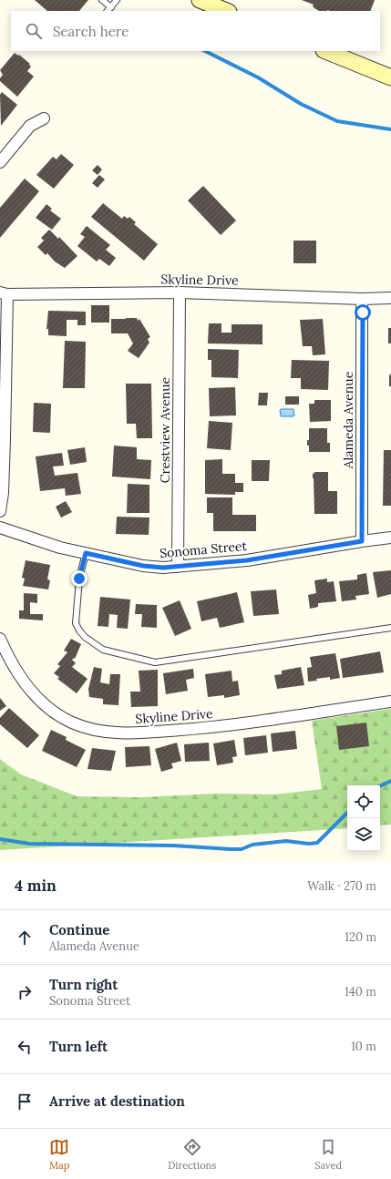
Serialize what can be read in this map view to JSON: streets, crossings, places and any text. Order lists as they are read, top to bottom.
{
  "streets": {
    "street": [
      "Skyline Drive",
      "Alameda Avenue",
      "Crestview Avenue",
      "Sonoma Street"
    ]
  },
  "crossings": [
    ["Skyline Drive", "Alameda Avenue"],
    ["Skyline Drive", "Crestview Avenue"],
    ["Alameda Avenue", "Sonoma Street"],
    ["Crestview Avenue", "Sonoma Street"]
  ],
  "page": {
    "search": "Search here",
    "heading": ["4 min", "Walk · 270 m"],
    "list": [
      ["Continue", "Alameda Avenue", "120 m"],
      ["Turn right", "Sonoma Street", "140 m"],
      ["Turn left", "10 m"],
      "Arrive at destination"
    ],
    "nav": ["Map", "Directions", "Saved"]
  }
}
